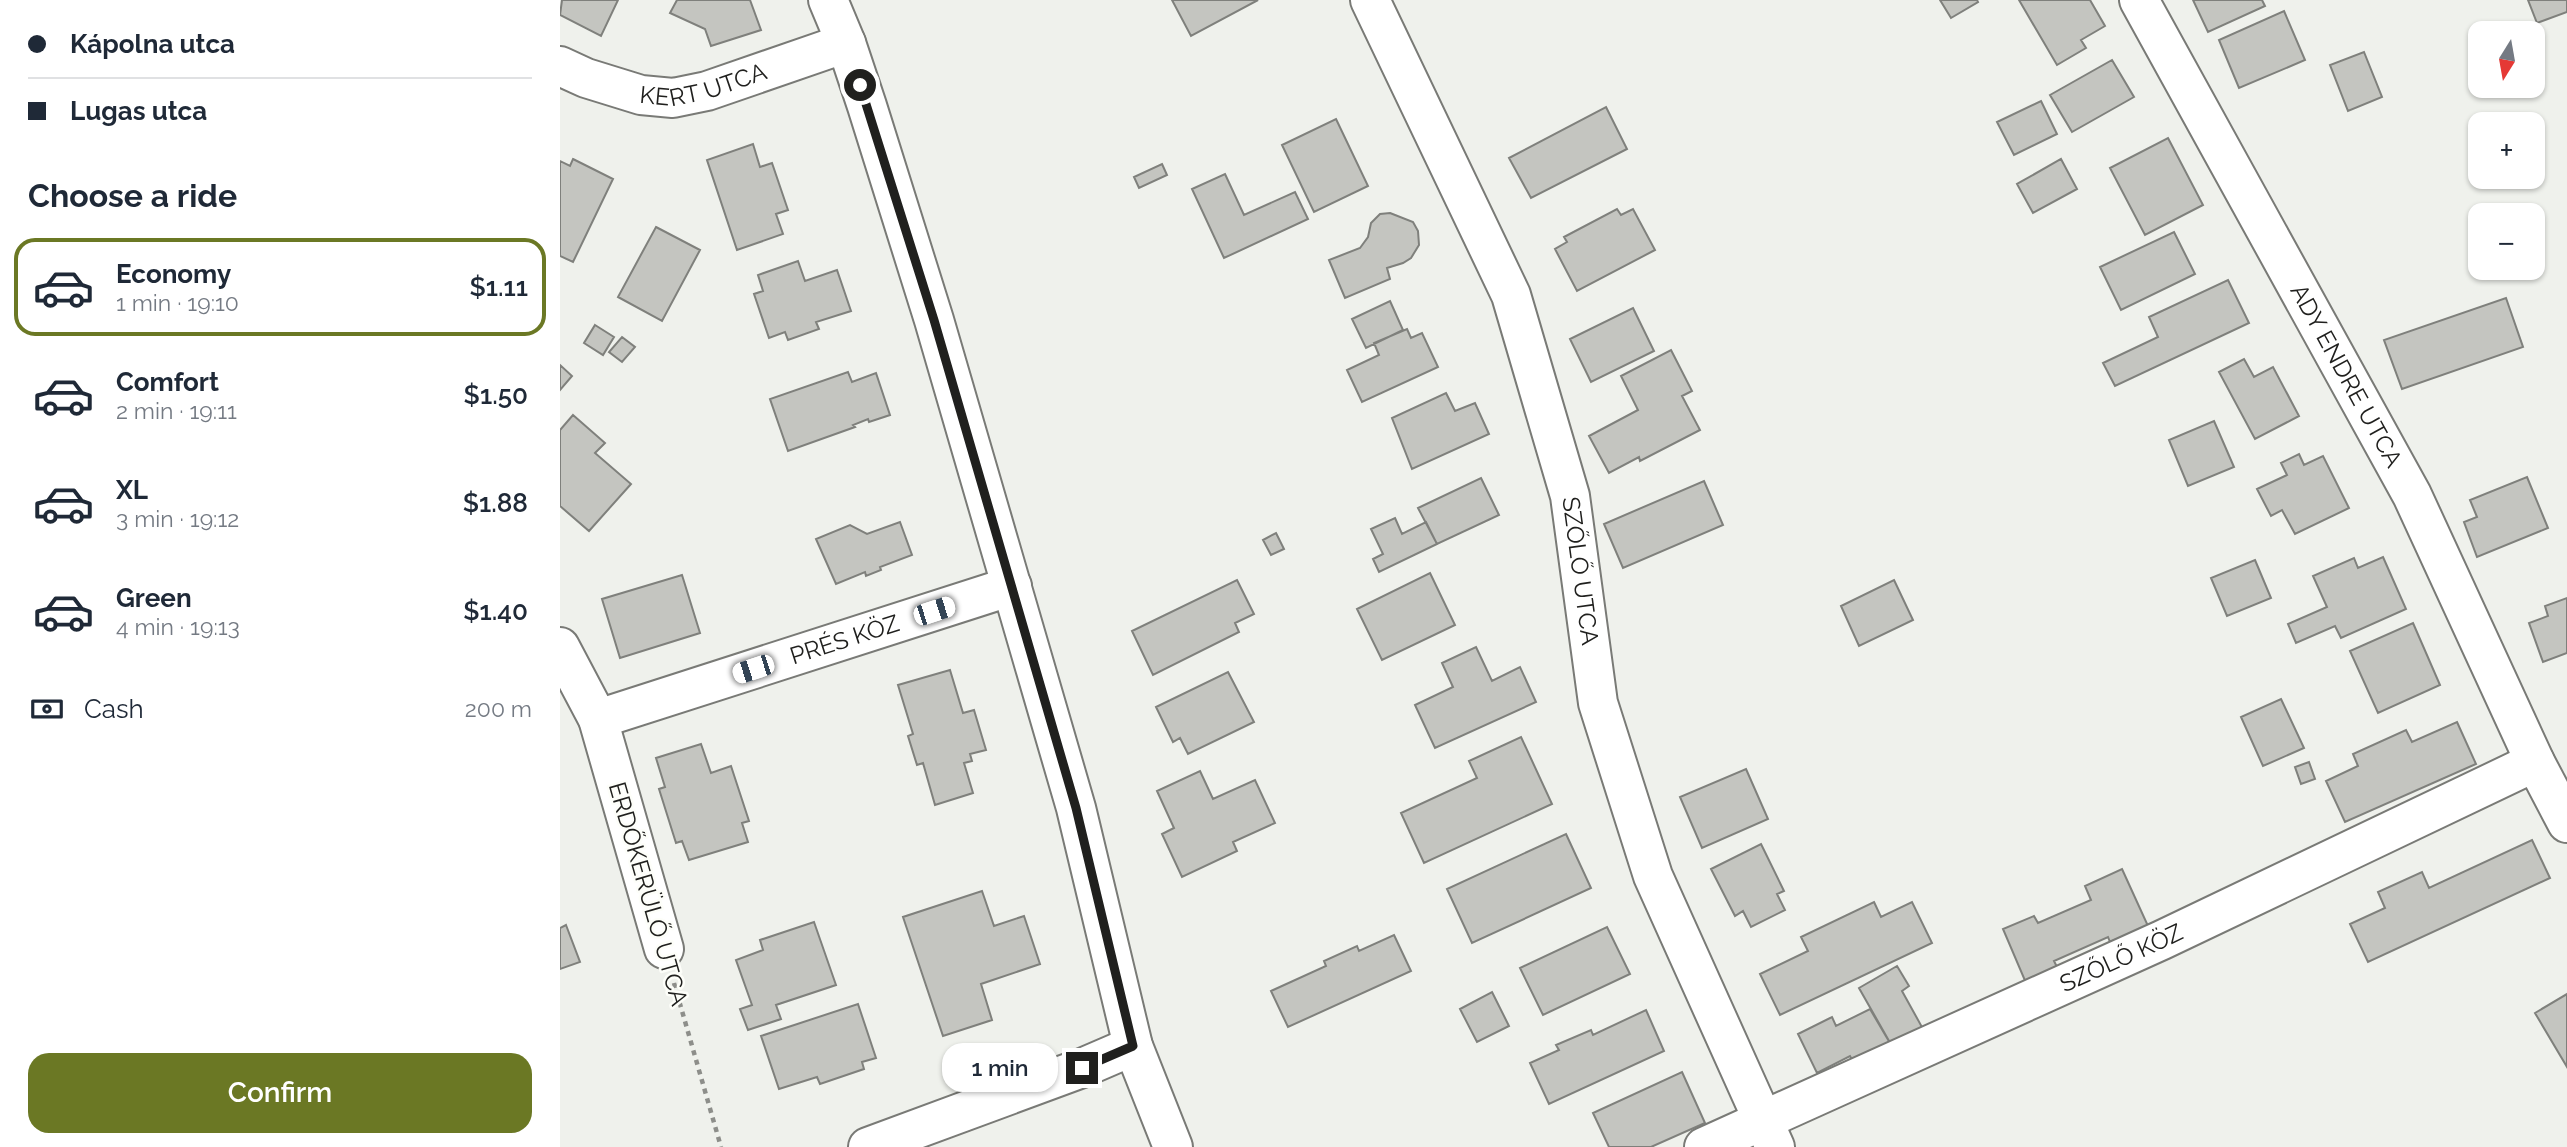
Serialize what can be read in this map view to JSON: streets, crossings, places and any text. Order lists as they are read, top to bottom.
{
  "streets": {
    "street": [
      "KERT UTCA",
      "ADY ENDRE UTCA",
      "SZŐLŐ UTCA",
      "PRÉS KÖZ",
      "ERDŐKERÜLŐ UTCA",
      "SZŐLŐ KÖZ"
    ]
  },
  "crossings": [
    ["ADY ENDRE UTCA", "SZŐLŐ KÖZ"],
    ["SZŐLŐ UTCA", "SZŐLŐ KÖZ"],
    ["PRÉS KÖZ", "ERDŐKERÜLŐ UTCA"]
  ],
  "north": "bottom",
  "page": {
    "banner": ["Kápolna utca", "Lugas utca"],
    "map_buttons": ["+", "−"],
    "heading": "Choose a ride",
    "list": [
      {
        "name": "Economy",
        "note": "1 min · 19:10",
        "value": "$1.11"
      },
      {
        "name": "Comfort",
        "note": "2 min · 19:11",
        "value": "$1.50"
      },
      {
        "name": "XL",
        "note": "3 min · 19:12",
        "value": "$1.88"
      },
      {
        "name": "Green",
        "note": "4 min · 19:13",
        "value": "$1.40"
      }
    ],
    "pay": ["Cash", "200 m"],
    "buttons": "Confirm",
    "bubble": "1 min"
  }
}
